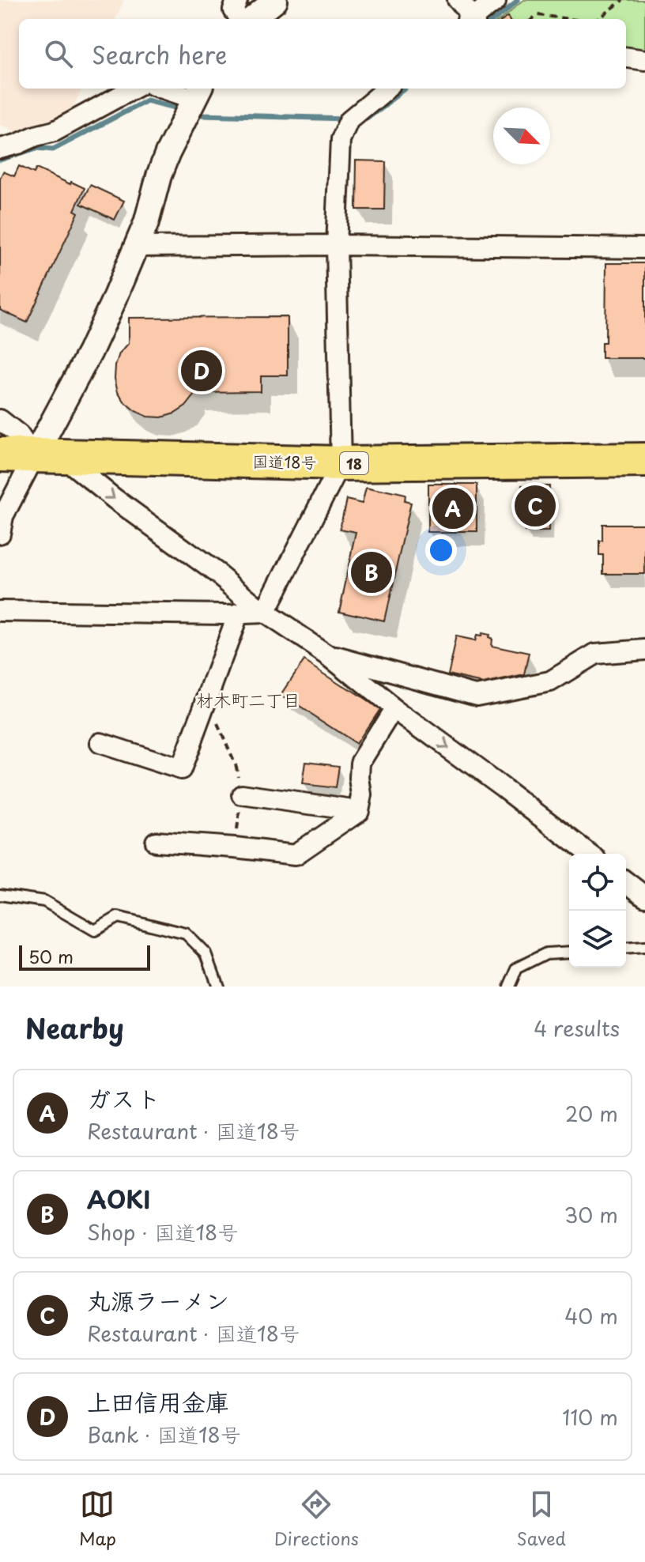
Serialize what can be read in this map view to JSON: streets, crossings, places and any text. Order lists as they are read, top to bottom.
{
  "streets": {
    "highway": ["国道18号", "18"]
  },
  "districts": ["材木町二丁目"],
  "scale_bar": "50 m",
  "north": "bottom right",
  "page": {
    "search": "Search here",
    "pins": [
      "D",
      "C",
      "A",
      "B"
    ],
    "scale": "50 m",
    "heading": ["Nearby", "4 results"],
    "list": [
      {
        "mark": "A",
        "name": "ガスト",
        "note": "Restaurant · 国道18号",
        "value": "20 m"
      },
      {
        "mark": "B",
        "name": "AOKI",
        "note": "Shop · 国道18号",
        "value": "30 m"
      },
      {
        "mark": "C",
        "name": "丸源ラーメン",
        "note": "Restaurant · 国道18号",
        "value": "40 m"
      },
      {
        "mark": "D",
        "name": "上田信用金庫",
        "note": "Bank · 国道18号",
        "value": "110 m"
      }
    ],
    "nav": ["Map", "Directions", "Saved"]
  }
}
